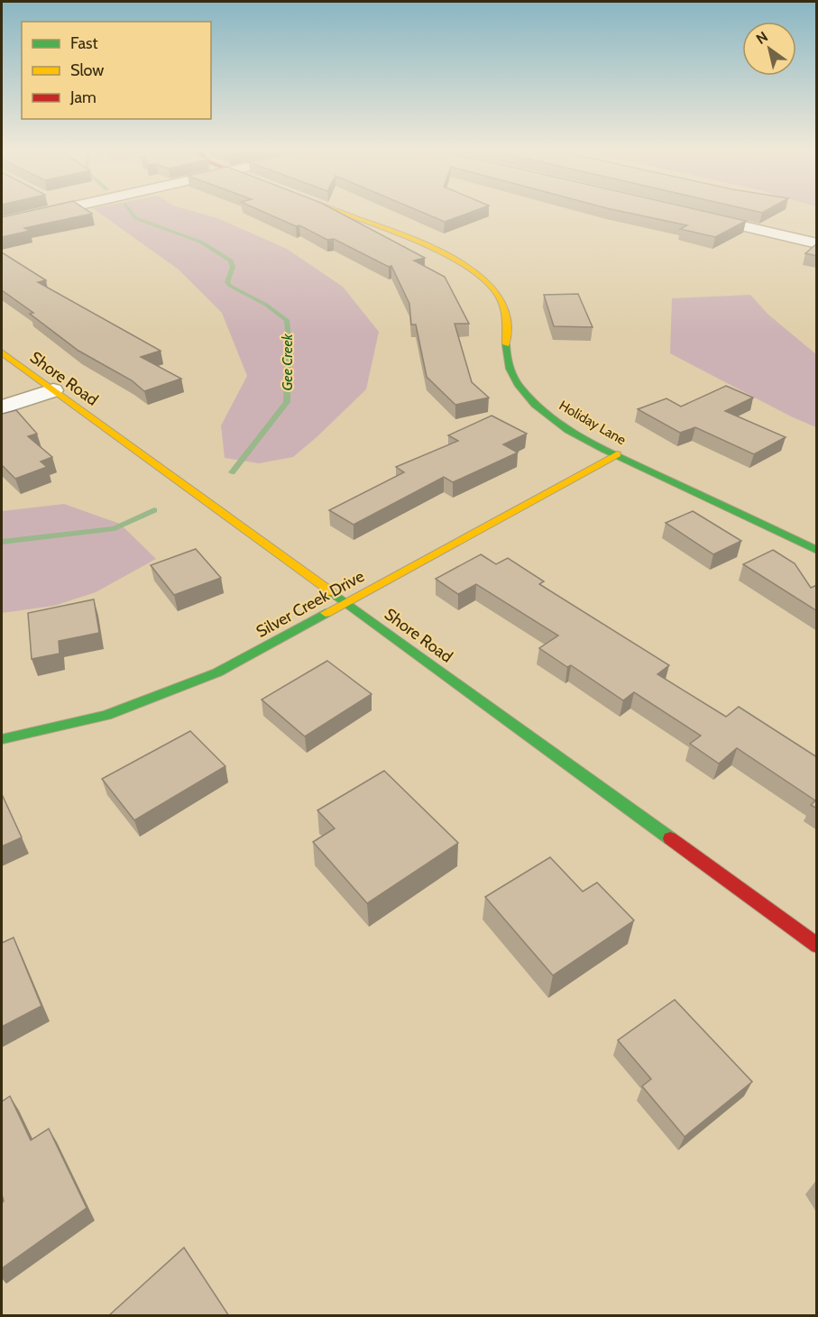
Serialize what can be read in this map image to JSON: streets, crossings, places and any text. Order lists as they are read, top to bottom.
{
  "streets": {
    "street": ["Shore Road", "Holiday Lane", "Silver Creek Drive"]
  },
  "crossings": [
    ["Shore Road", "Silver Creek Drive"],
    ["Holiday Lane", "Silver Creek Drive"]
  ],
  "water": ["Gee Creek"],
  "legend": ["Fast", "Slow", "Jam"],
  "north": "top left"
}
